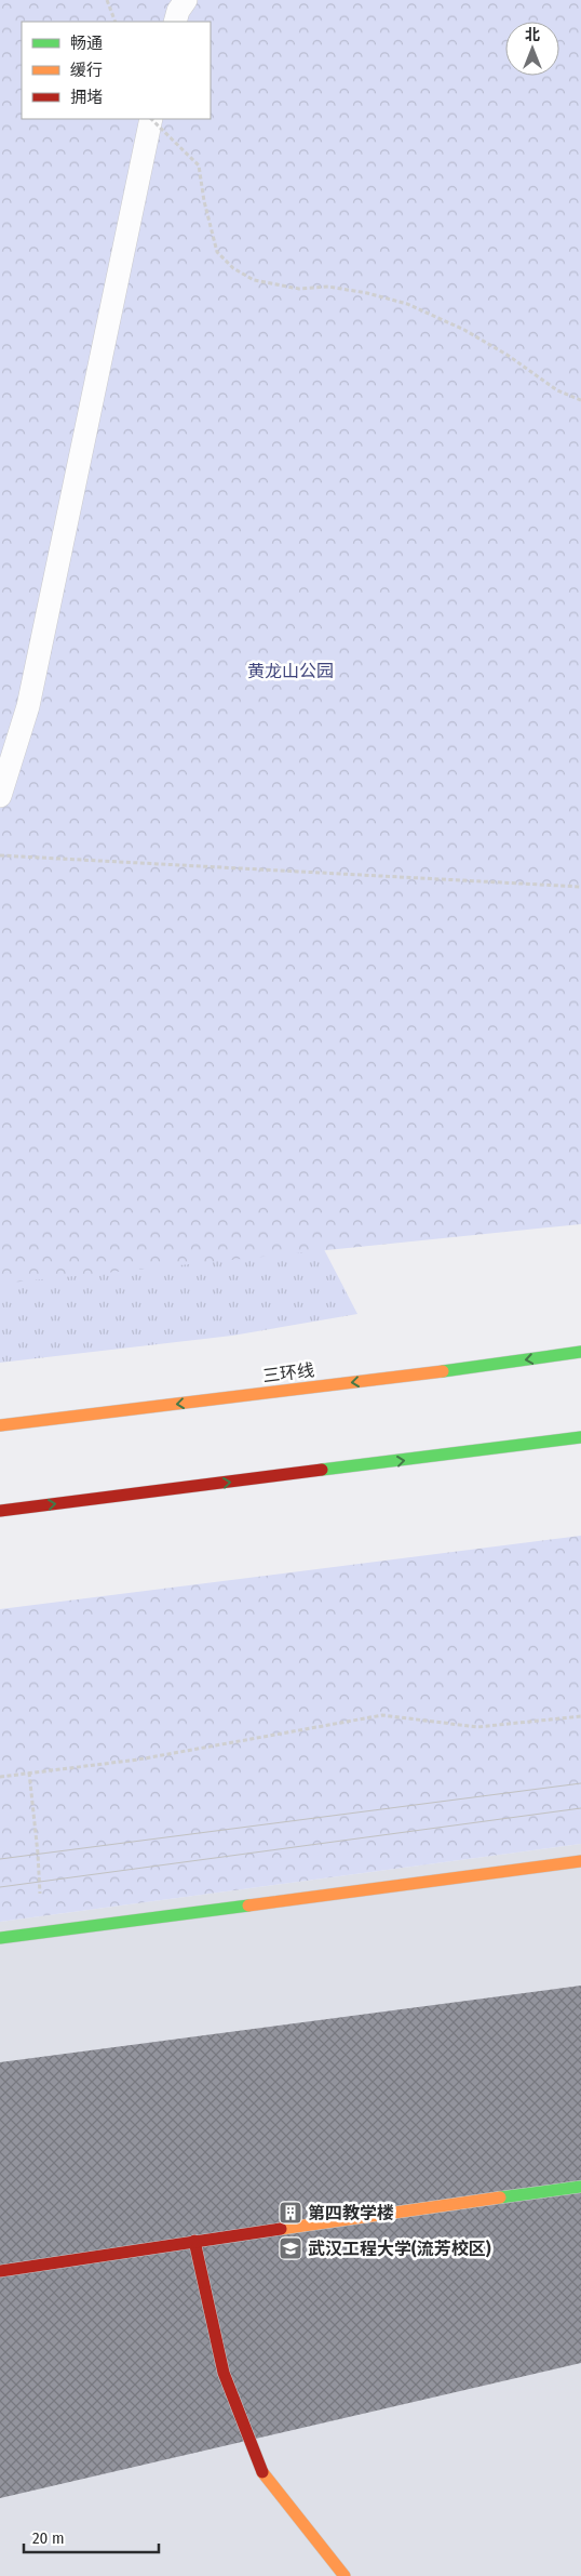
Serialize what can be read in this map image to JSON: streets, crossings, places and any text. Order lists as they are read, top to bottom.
{
  "streets": {
    "main road": ["三环线"]
  },
  "parks": ["黄龙山公园"],
  "places": {
    "building": ["第四教学楼"],
    "school or university": ["武汉工程大学(流芳校区)"]
  },
  "legend": ["畅通", "缓行", "拥堵"],
  "scale_bar": "20 m",
  "north": "top"
}
